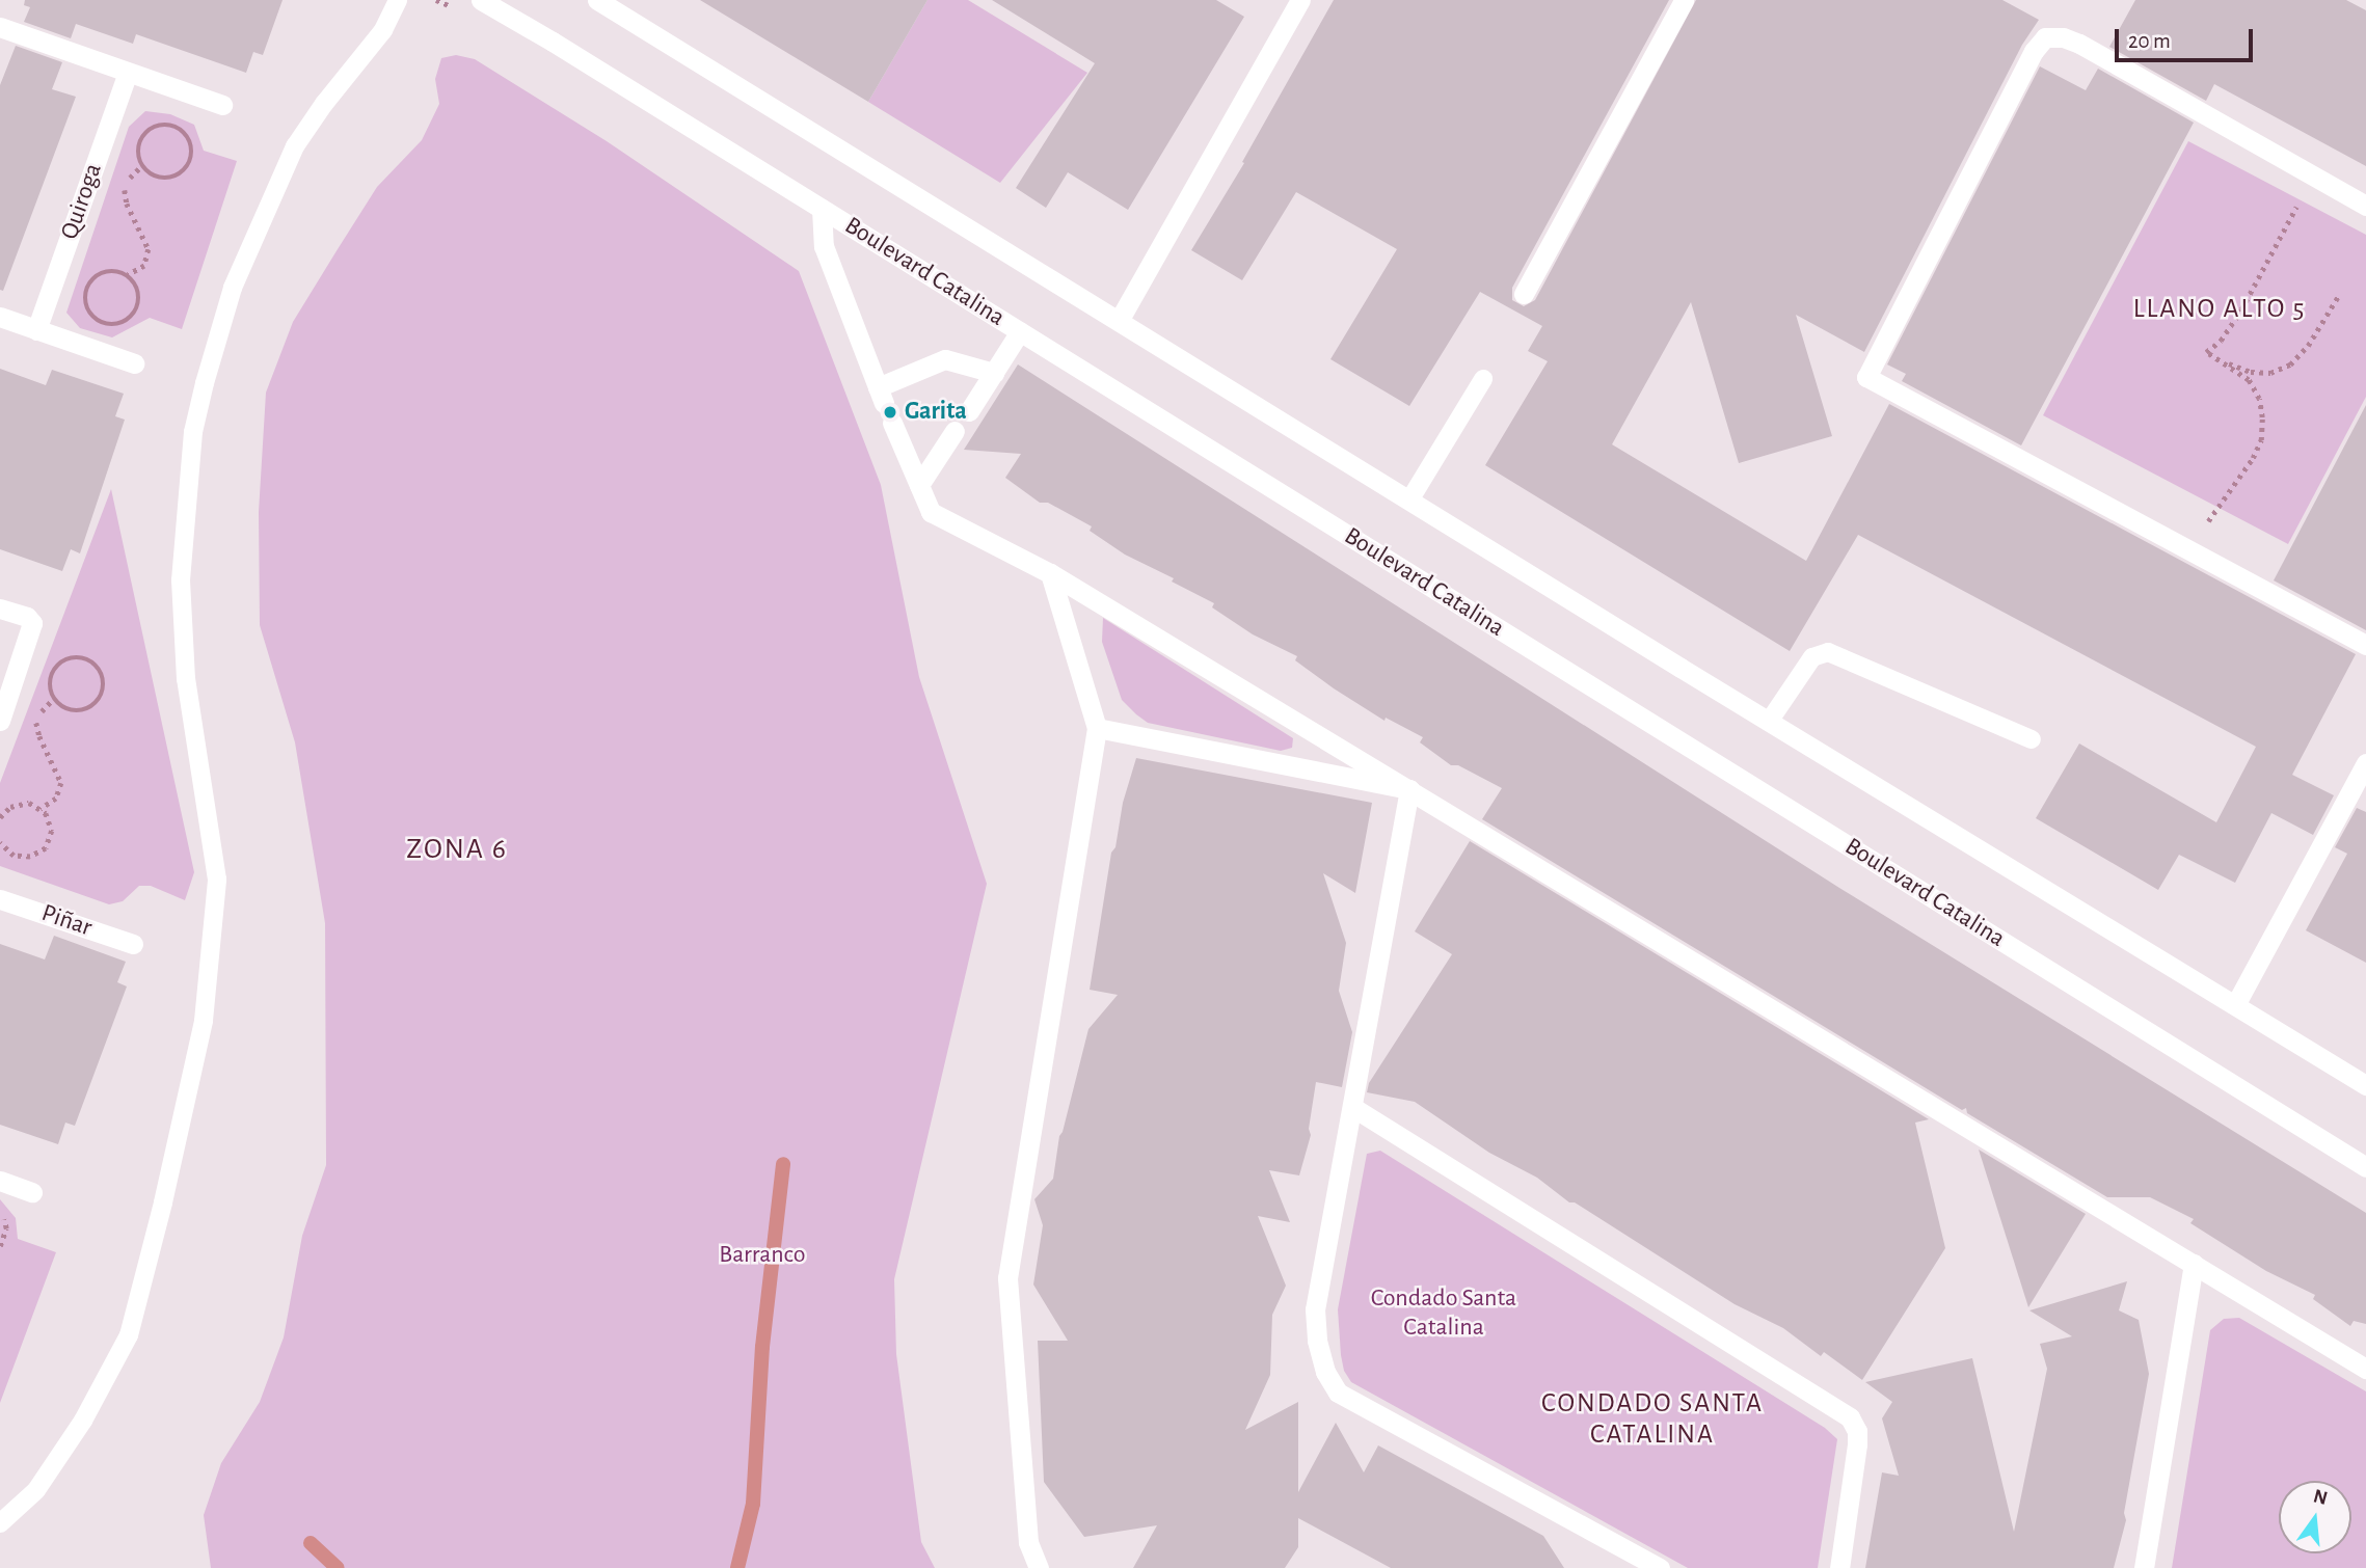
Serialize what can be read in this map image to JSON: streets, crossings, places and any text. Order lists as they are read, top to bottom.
{
  "streets": {
    "street": ["Quiroga", "Boulevard Catalina", "Piñar"]
  },
  "districts": ["LLANO ALTO 5", "ZONA 6", "CONDADO SANTA CATALINA"],
  "parks": ["Barranco", "Condado Santa Catalina"],
  "places": ["Garita"],
  "scale_bar": "20 m",
  "north": "top"
}
